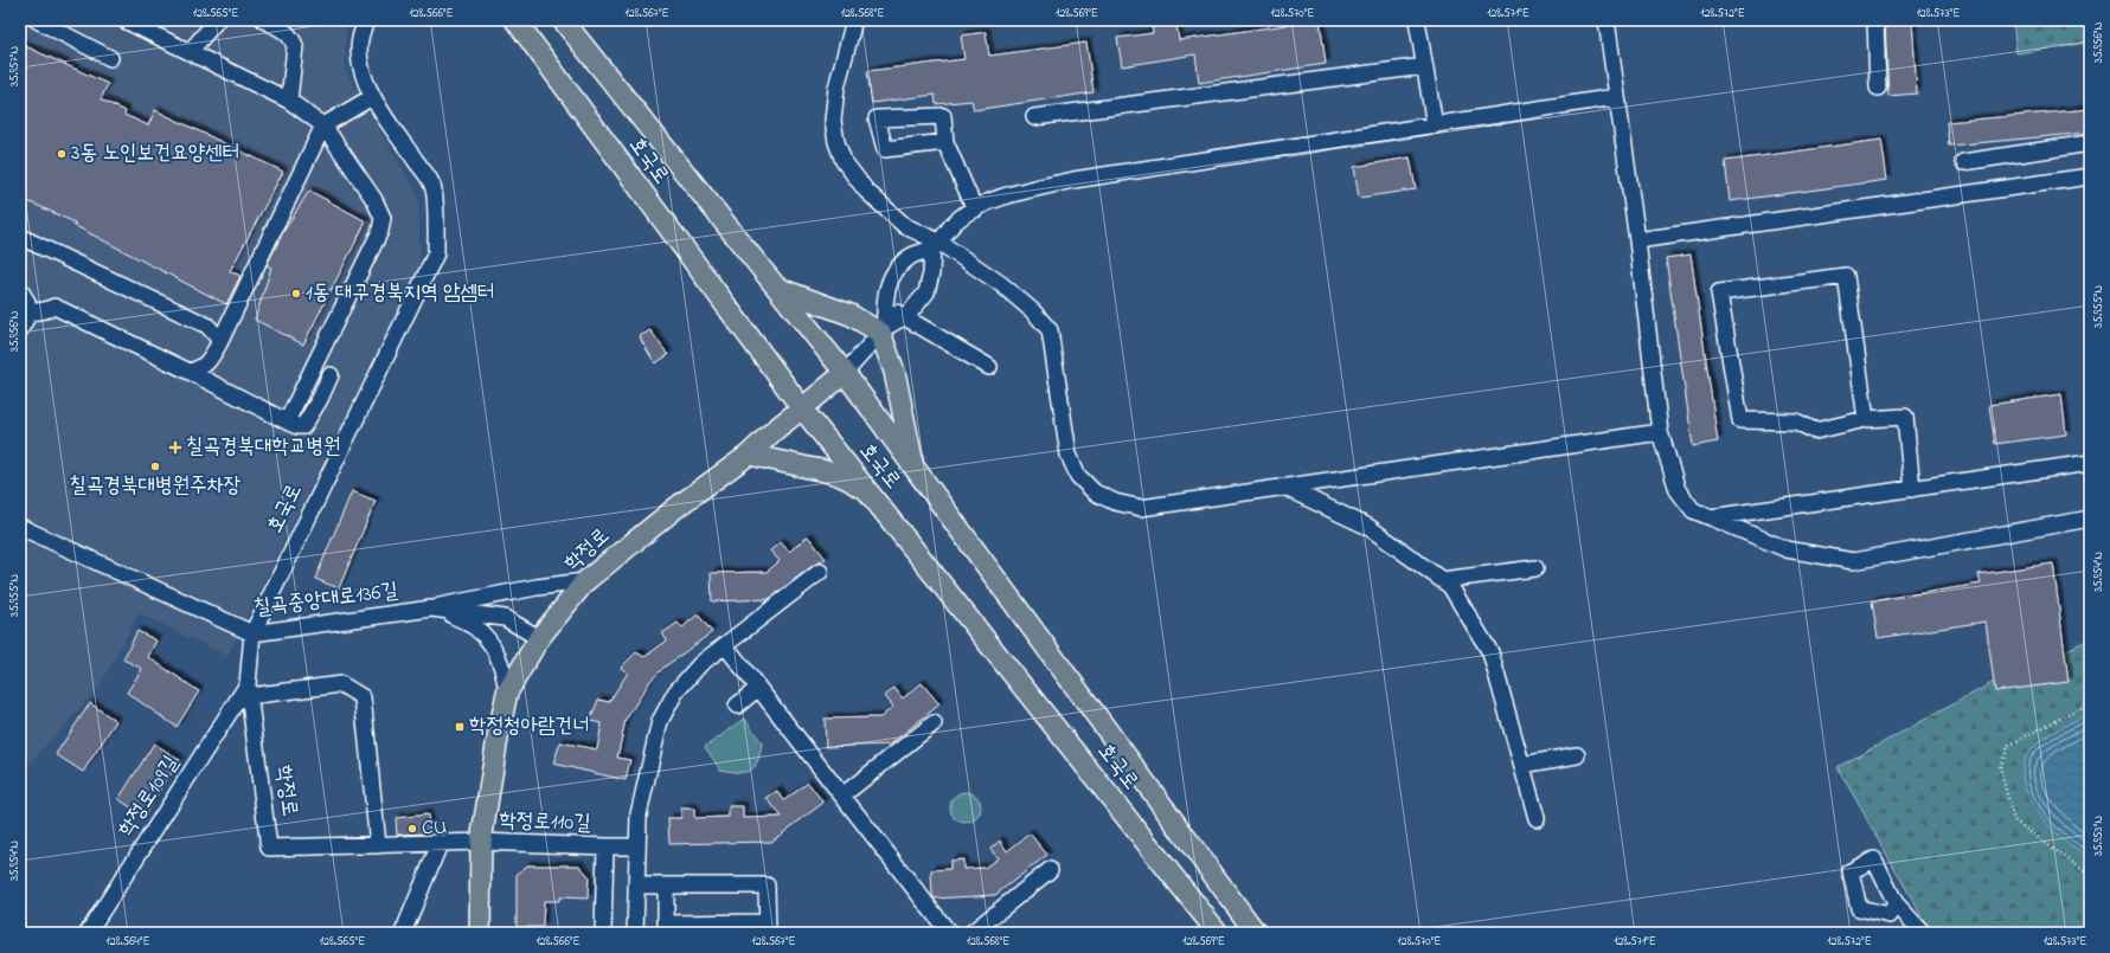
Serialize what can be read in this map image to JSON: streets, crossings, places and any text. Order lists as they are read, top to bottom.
{
  "streets": {
    "main road": ["호국로", "학정로"],
    "street": ["칠곡중앙대로136길", "학정로109길", "학정로110길"]
  },
  "crossings": [
    ["호국로", "학정로"],
    ["호국로", "칠곡중앙대로136길"],
    ["학정로", "칠곡중앙대로136길"],
    ["학정로", "학정로109길"],
    ["학정로", "학정로110길"]
  ],
  "places": {
    "other": [
      "3동 노인보건요양센터",
      "1동 대구경북지역 암셈터",
      "칠곡경북대병원주차장",
      "CU"
    ],
    "health": ["칠곡경북대학교병원"],
    "transit": ["학정청아람건너"]
  },
  "coordinates": [
    "128.565°E",
    "128.566°E",
    "128.567°E",
    "128.568°E",
    "128.569°E",
    "128.570°E",
    "128.571°E",
    "128.572°E",
    "128.573°E",
    "35.956°N",
    "35.957°N",
    "35.955°N",
    "35.954°N",
    "35.953°N",
    "128.564°E"
  ]
}
